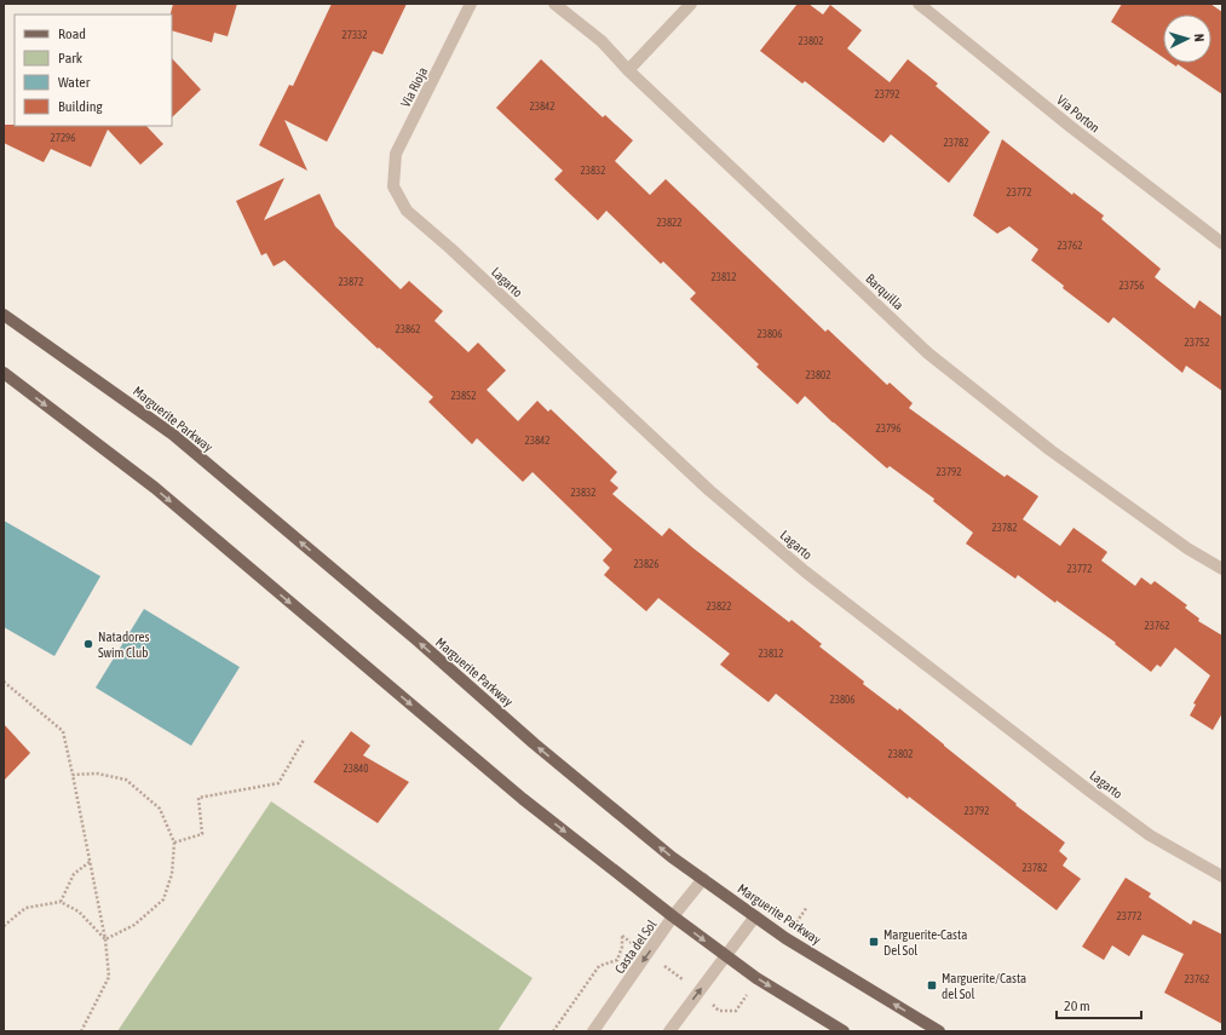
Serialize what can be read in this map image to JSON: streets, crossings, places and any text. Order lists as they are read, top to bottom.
{
  "streets": {
    "main road": ["Marguerite Parkway"],
    "street": [
      "Via Rioja",
      "Via Porton",
      "Lagarto",
      "Barquilla",
      "Casta del Sol"
    ]
  },
  "crossings": [
    ["Via Rioja", "Lagarto"],
    ["Marguerite Parkway", "Casta del Sol"]
  ],
  "places": {
    "other": ["Natadores Swim Club"],
    "transit": ["Marguerite-Casta Del Sol", "Marguerite/Casta del Sol"]
  },
  "house_numbers": [
    "27332",
    "23802",
    "23792",
    "23842",
    "27296",
    "23782",
    "23832",
    "23772",
    "23822",
    "23762",
    "23812",
    "23872",
    "23756",
    "23862",
    "23806",
    "23752",
    "23802",
    "23852",
    "23796",
    "23842",
    "23792",
    "23832",
    "23782",
    "23826",
    "23772",
    "23822",
    "23762",
    "23812",
    "23806",
    "23802",
    "23840",
    "23792",
    "23782",
    "23772",
    "23762"
  ],
  "legend": [
    "Road",
    "Park",
    "Water",
    "Building"
  ],
  "scale_bar": "20 m",
  "north": "right"
}
